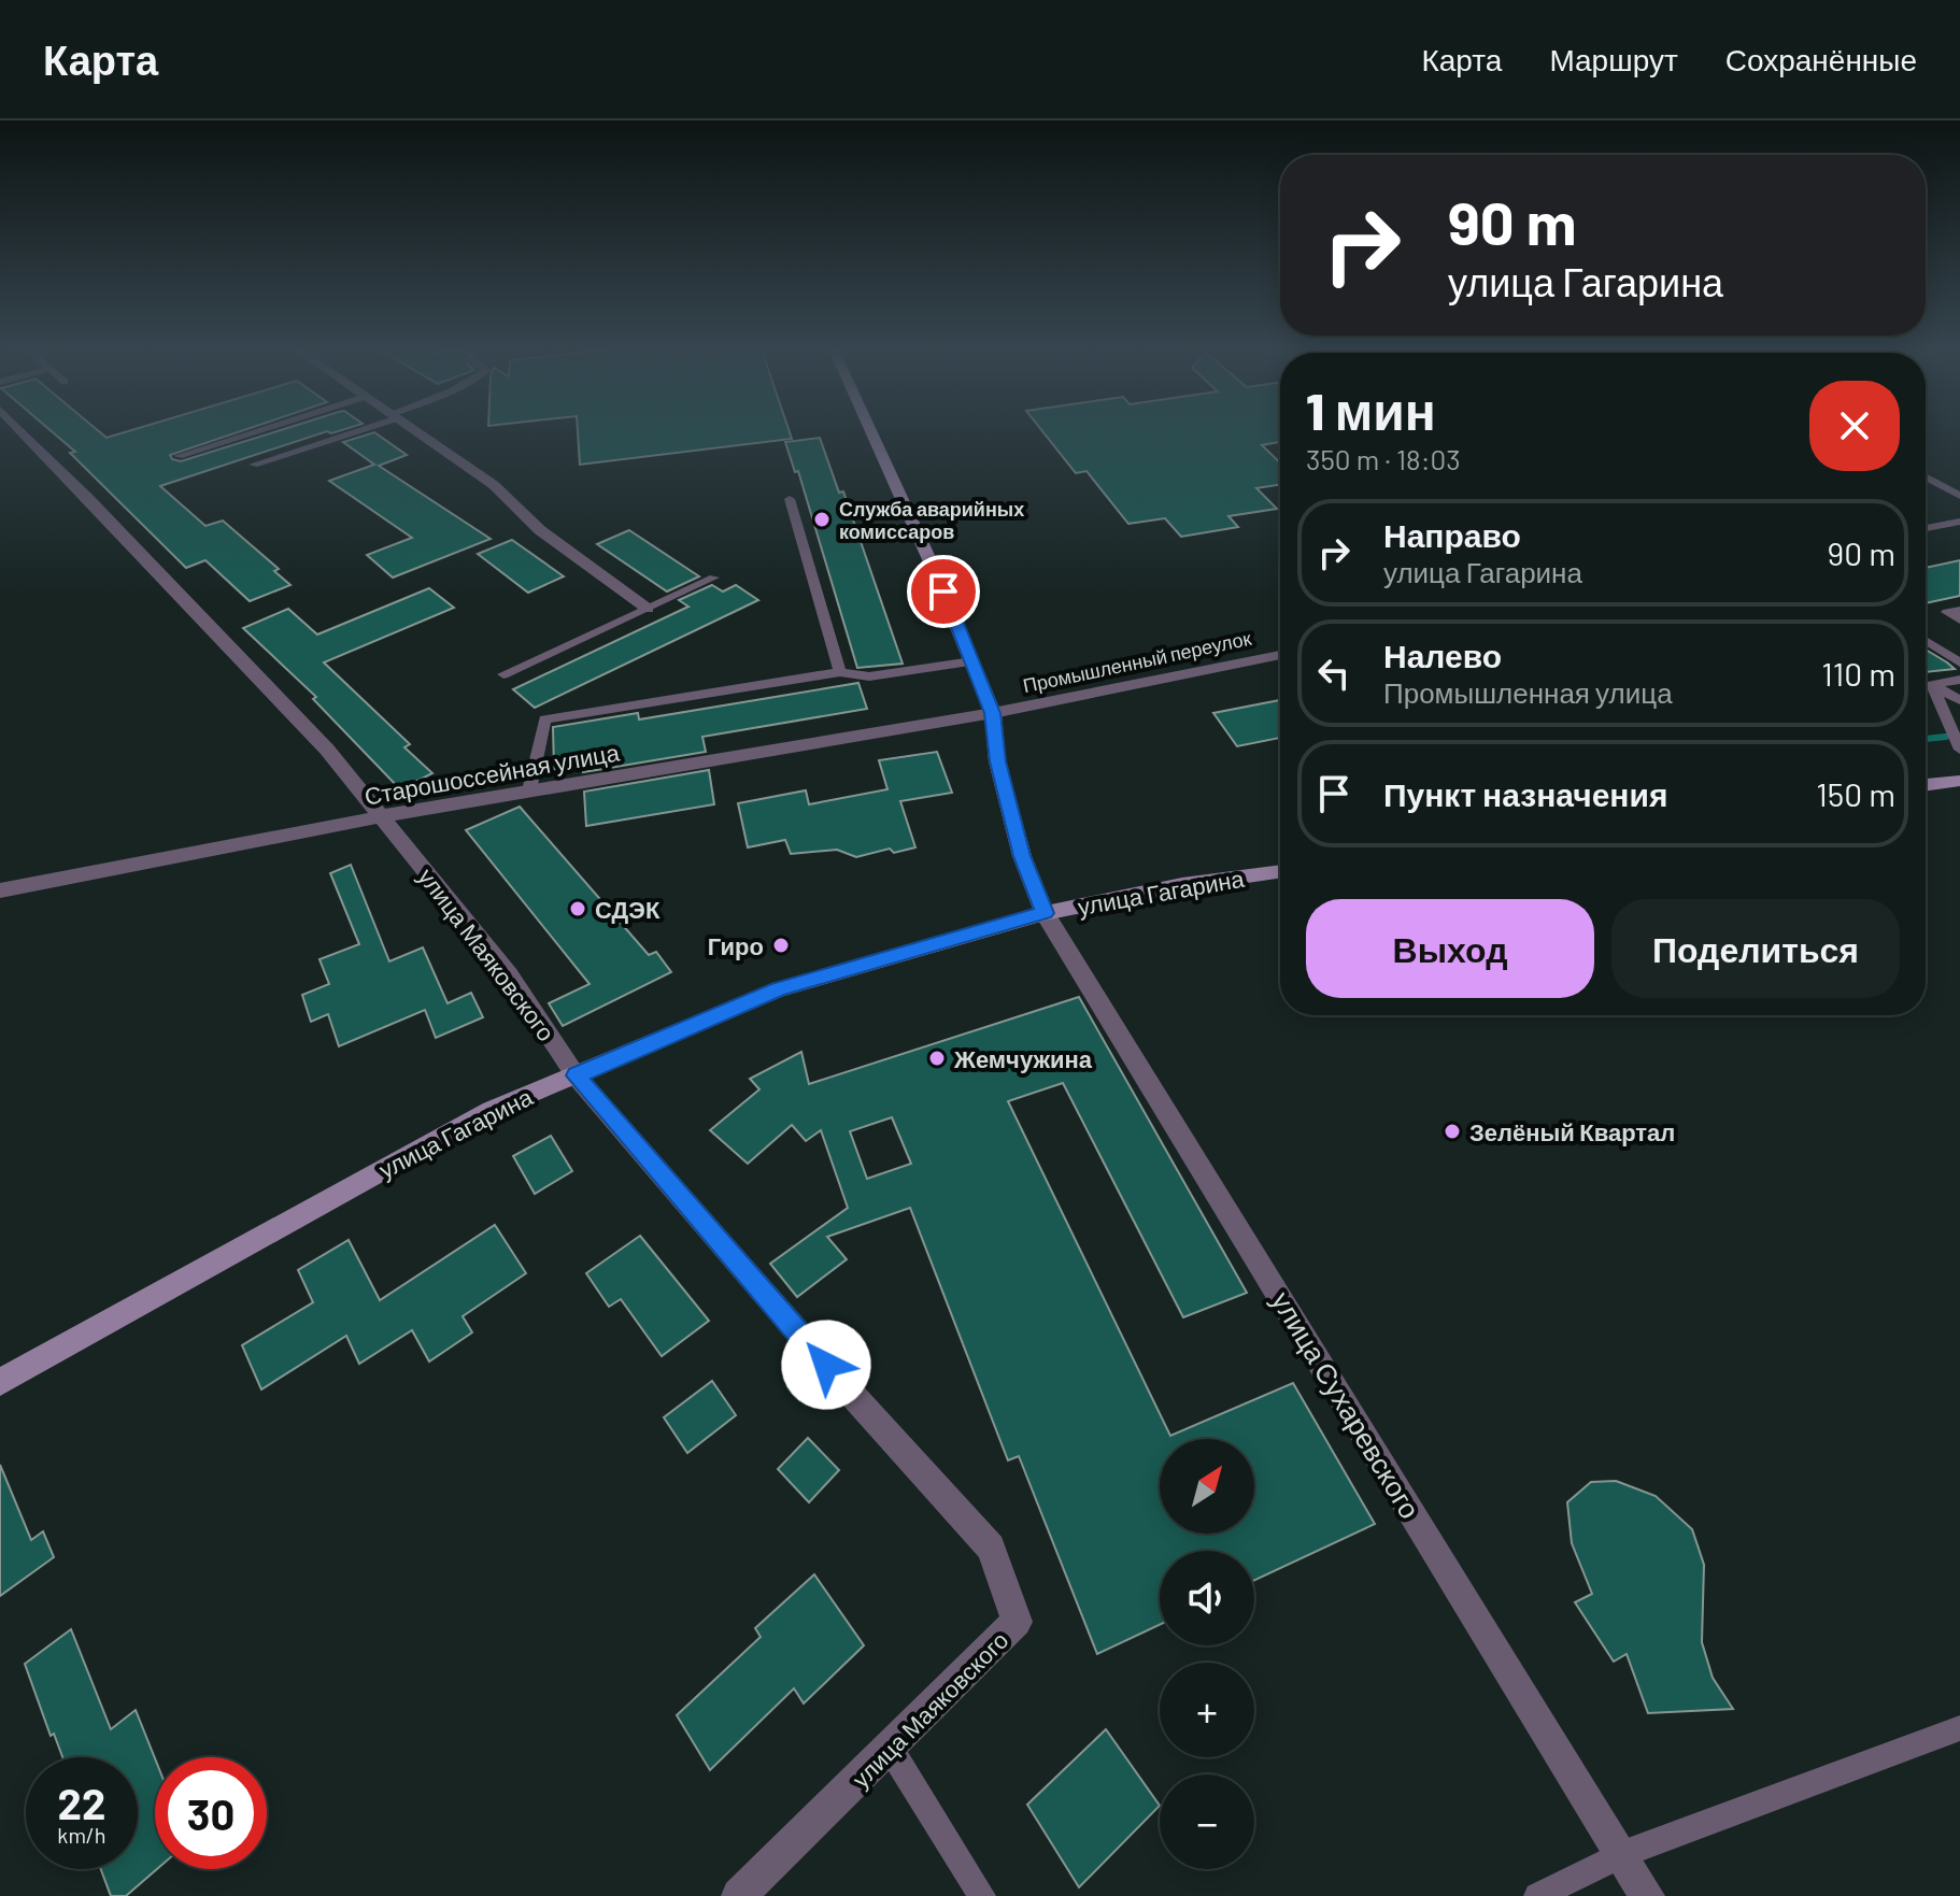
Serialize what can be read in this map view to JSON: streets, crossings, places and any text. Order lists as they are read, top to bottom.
{
  "streets": {
    "street": [
      "Промышленный переулок",
      "Старошоссейная улица",
      "улица Гагарина",
      "улица Маяковского",
      "улица Сухаревского"
    ]
  },
  "crossings": [
    ["Промышленный переулок", "Старошоссейная улица"],
    ["Старошоссейная улица", "улица Маяковского"],
    ["улица Гагарина", "улица Маяковского"],
    ["улица Гагарина", "улица Сухаревского"]
  ],
  "places": [
    "Служба аварийных комиссаров",
    "СДЭК",
    "Гиро",
    "Жемчужина",
    "Зелёный Квартал"
  ],
  "north": "top right",
  "page": {
    "header": "Карта",
    "nav": ["Карта", "Маршрут", "Сохранённые"],
    "turn": ["90 m", "улица Гагарина"],
    "heading": ["1 мин", "350 m · 18:03"],
    "list": [
      {
        "name": "Направо",
        "note": "улица Гагарина",
        "value": "90 m"
      },
      {
        "name": "Налево",
        "note": "Промышленная улица",
        "value": "110 m"
      },
      {
        "name": "Пункт назначения",
        "value": "150 m"
      }
    ],
    "buttons": ["Выход", "Поделиться"],
    "map_buttons": ["+", "−"],
    "speed": "22 km/h",
    "limit": "30"
  }
}
